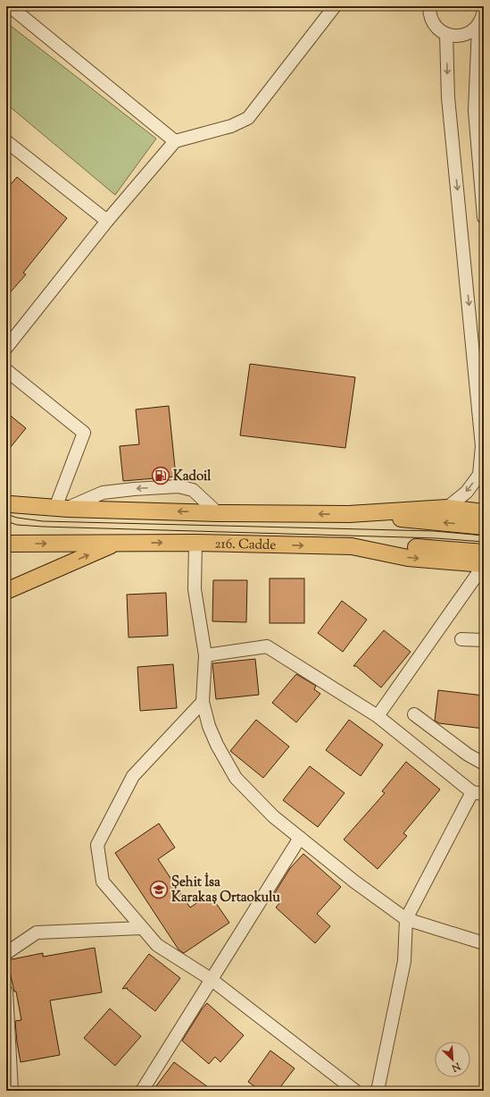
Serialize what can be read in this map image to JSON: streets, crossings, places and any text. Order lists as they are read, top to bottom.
{
  "streets": {
    "main road": ["216. Cadde"]
  },
  "places": {
    "fuel station": ["Kadoil"],
    "school or university": ["Şehit İsa Karakaş Ortaokulu"]
  },
  "north": "bottom right"
}
